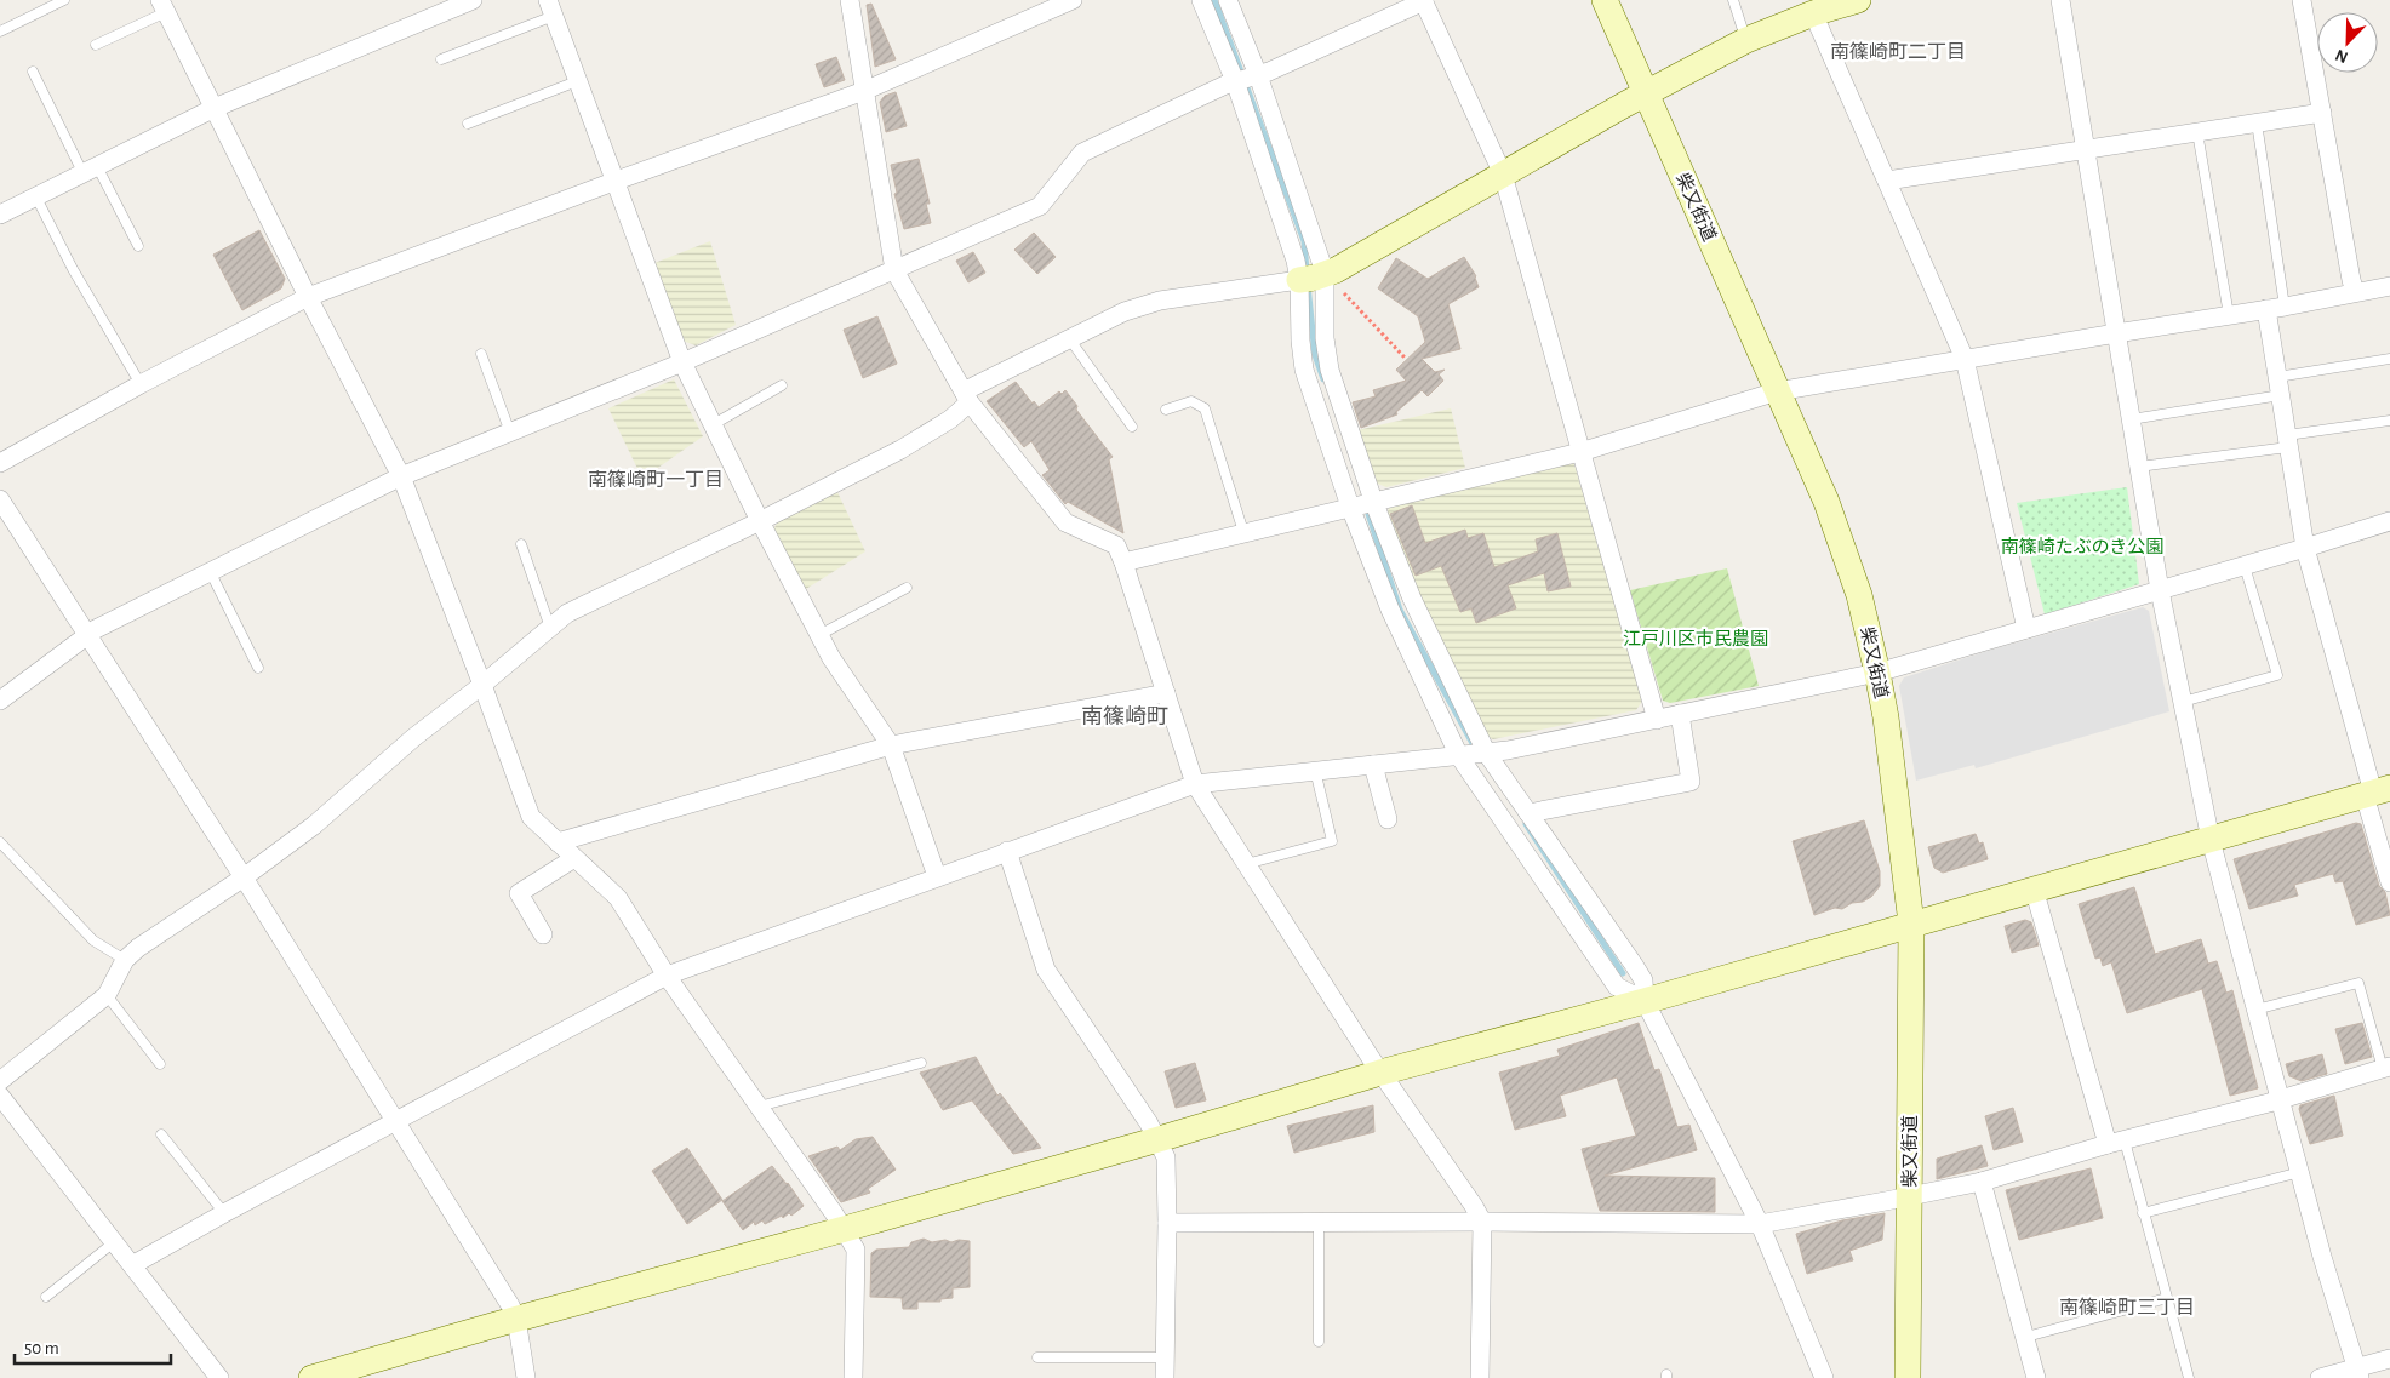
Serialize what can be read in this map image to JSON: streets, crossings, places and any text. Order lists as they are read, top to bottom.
{
  "streets": {
    "street": ["柴又街道"]
  },
  "districts": [
    "南篠崎町二丁目",
    "南篠崎町一丁目",
    "南篠崎町",
    "南篠崎町三丁目"
  ],
  "parks": ["南篠崎たぶのき公園", "江戸川区市民農園"],
  "scale_bar": "50 m",
  "north": "bottom left"
}
